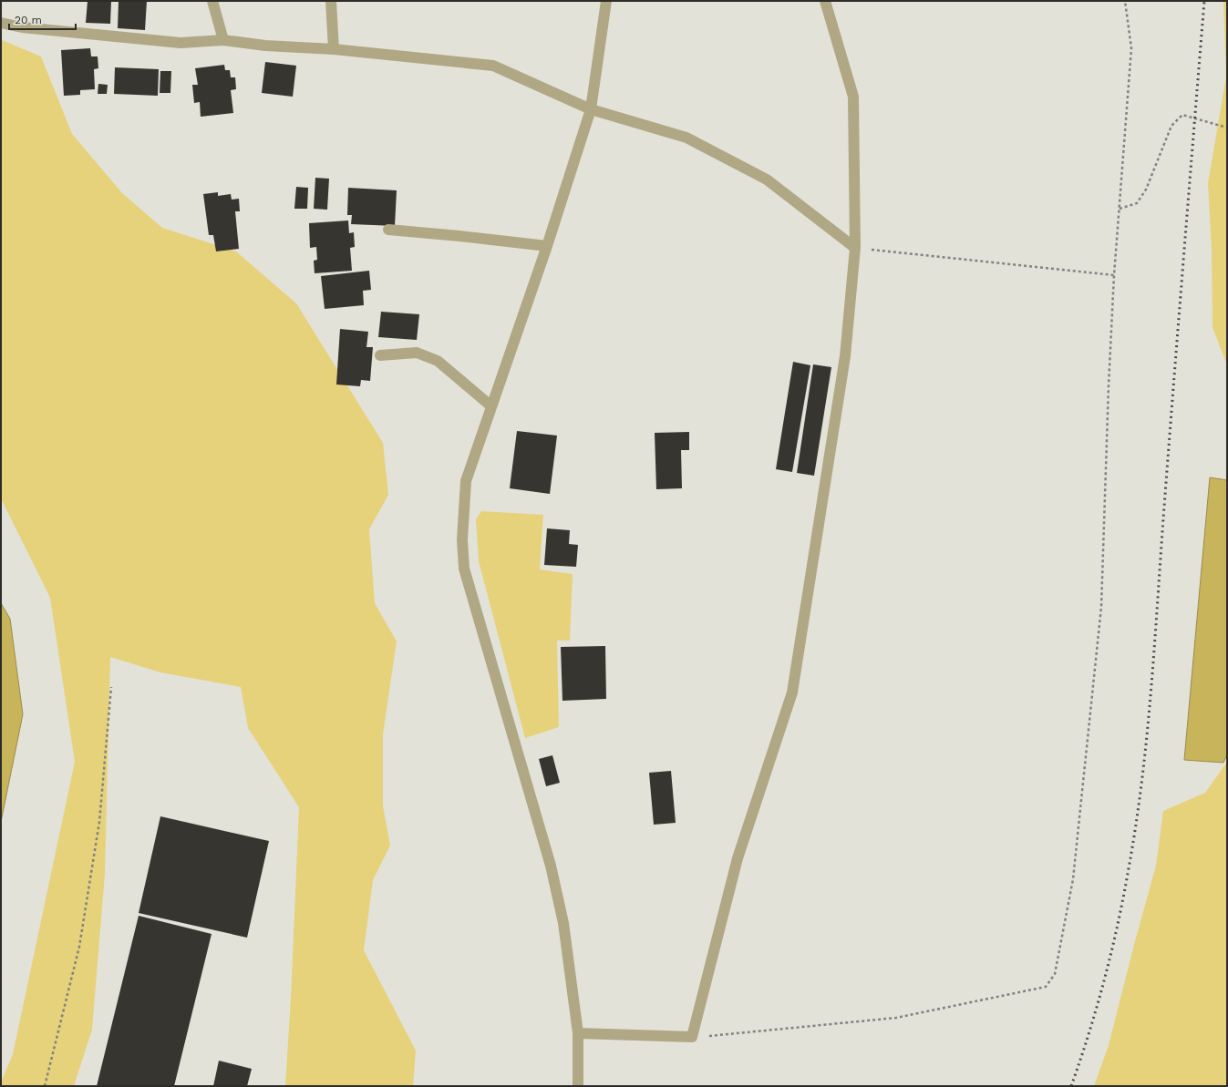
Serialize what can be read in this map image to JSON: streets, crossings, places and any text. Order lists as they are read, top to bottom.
{
  "scale_bar": "20 m"
}
